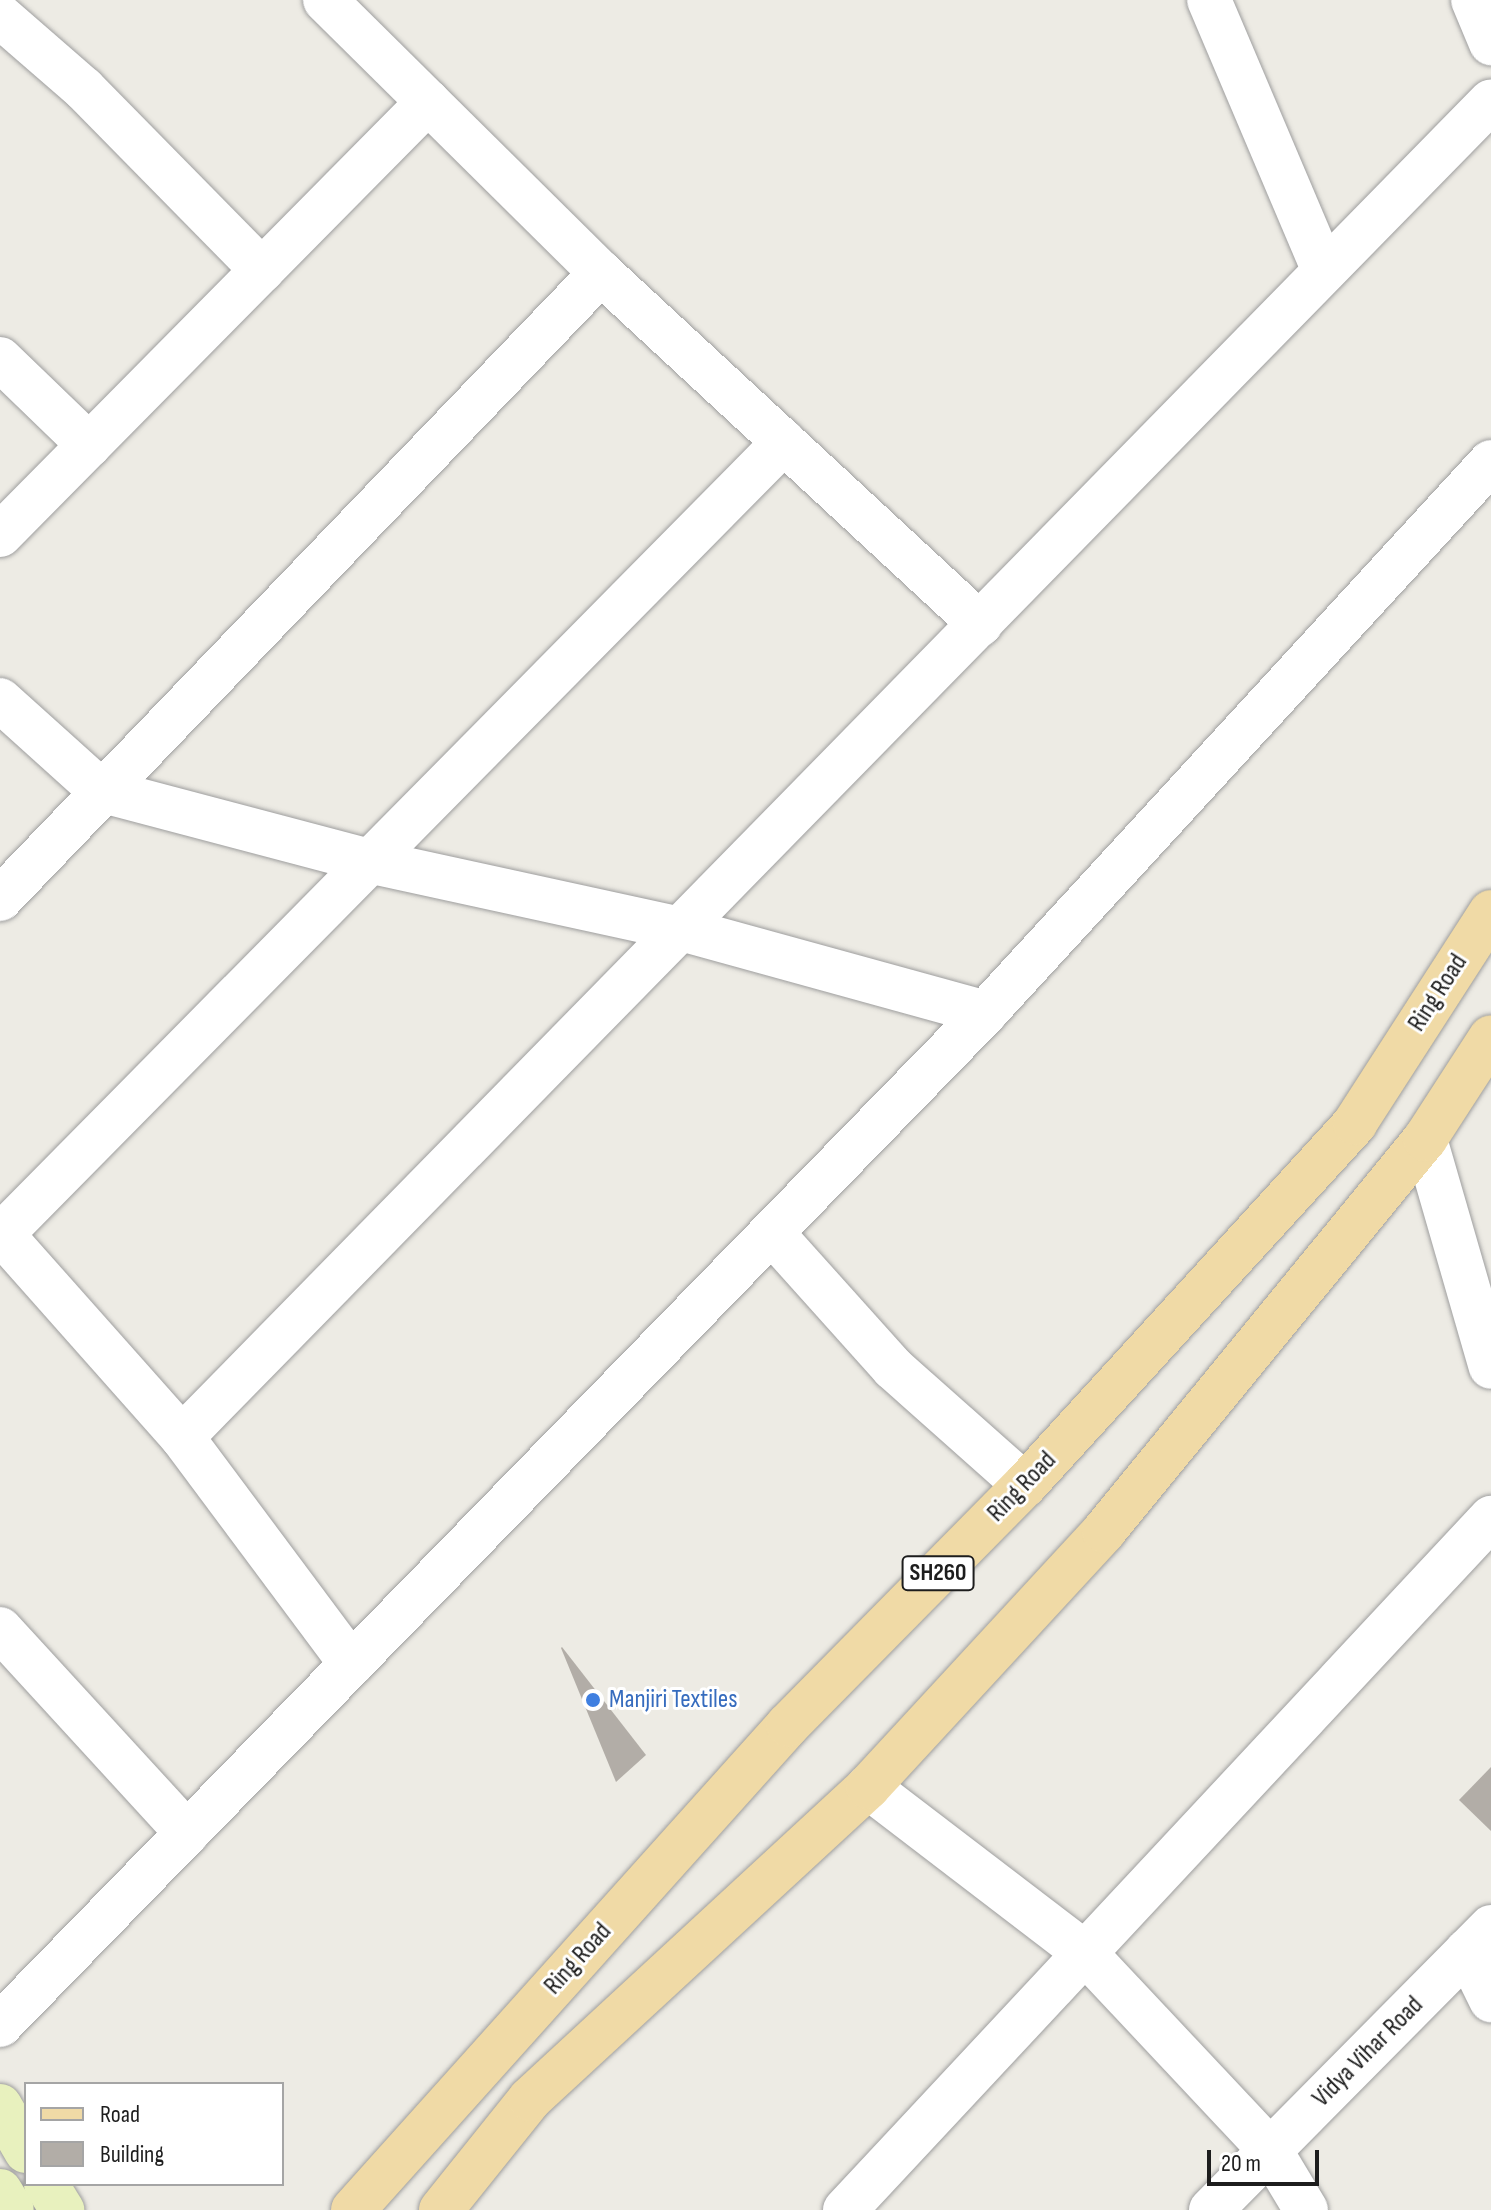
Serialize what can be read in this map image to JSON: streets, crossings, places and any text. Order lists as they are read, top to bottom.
{
  "streets": {
    "main road": ["Ring Road", "SH260"],
    "street": ["Vidya Vihar Road"]
  },
  "places": ["Manjiri Textiles"],
  "legend": ["Road", "Building"],
  "scale_bar": "20 m"
}
